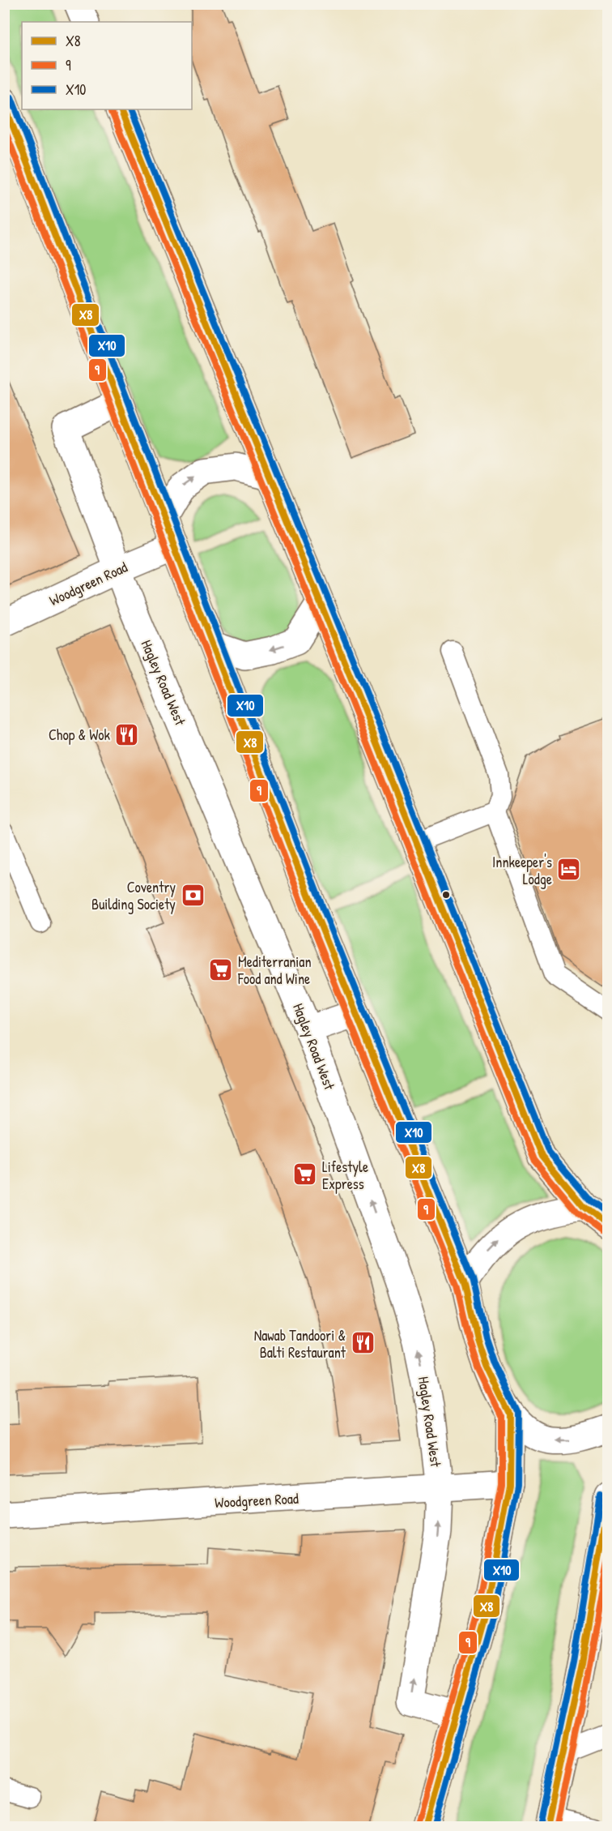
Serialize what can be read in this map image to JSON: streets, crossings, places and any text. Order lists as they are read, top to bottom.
{
  "streets": {
    "main road": ["Woodgreen Road", "Hagley Road West"]
  },
  "crossings": [
    ["Woodgreen Road", "Hagley Road West"]
  ],
  "places": {
    "restaurant": ["Chop & Wok", "Nawab Tandoori & Balti Restaurant"],
    "hotel": ["Innkeeper's Lodge"],
    "bank": ["Coventry Building Society"],
    "supermarket": ["Mediterranian Food and Wine", "Lifestyle Express"]
  },
  "lines": ["transit line X10", "transit line X8", "transit line 9"],
  "legend": ["X8", "9", "X10"]
}
